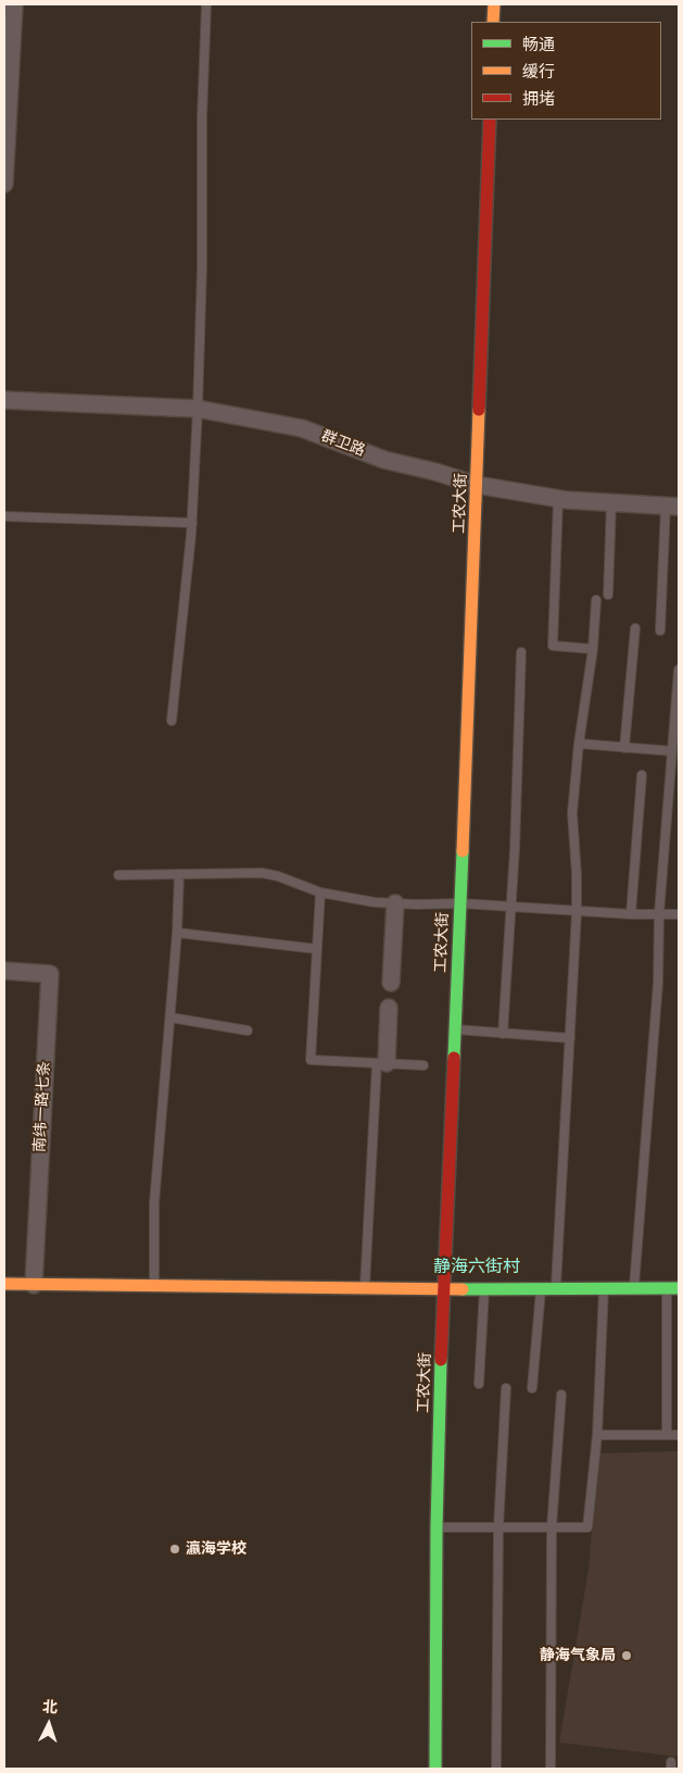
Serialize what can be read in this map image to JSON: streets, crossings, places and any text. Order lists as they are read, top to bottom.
{
  "streets": {
    "street": ["群卫路", "工农大街", "南纬一路七条"]
  },
  "crossings": [
    ["群卫路", "工农大街"]
  ],
  "districts": ["静海六街村"],
  "places": ["瀛海学校", "静海气象局"],
  "legend": ["畅通", "缓行", "拥堵"],
  "north": "top"
}
